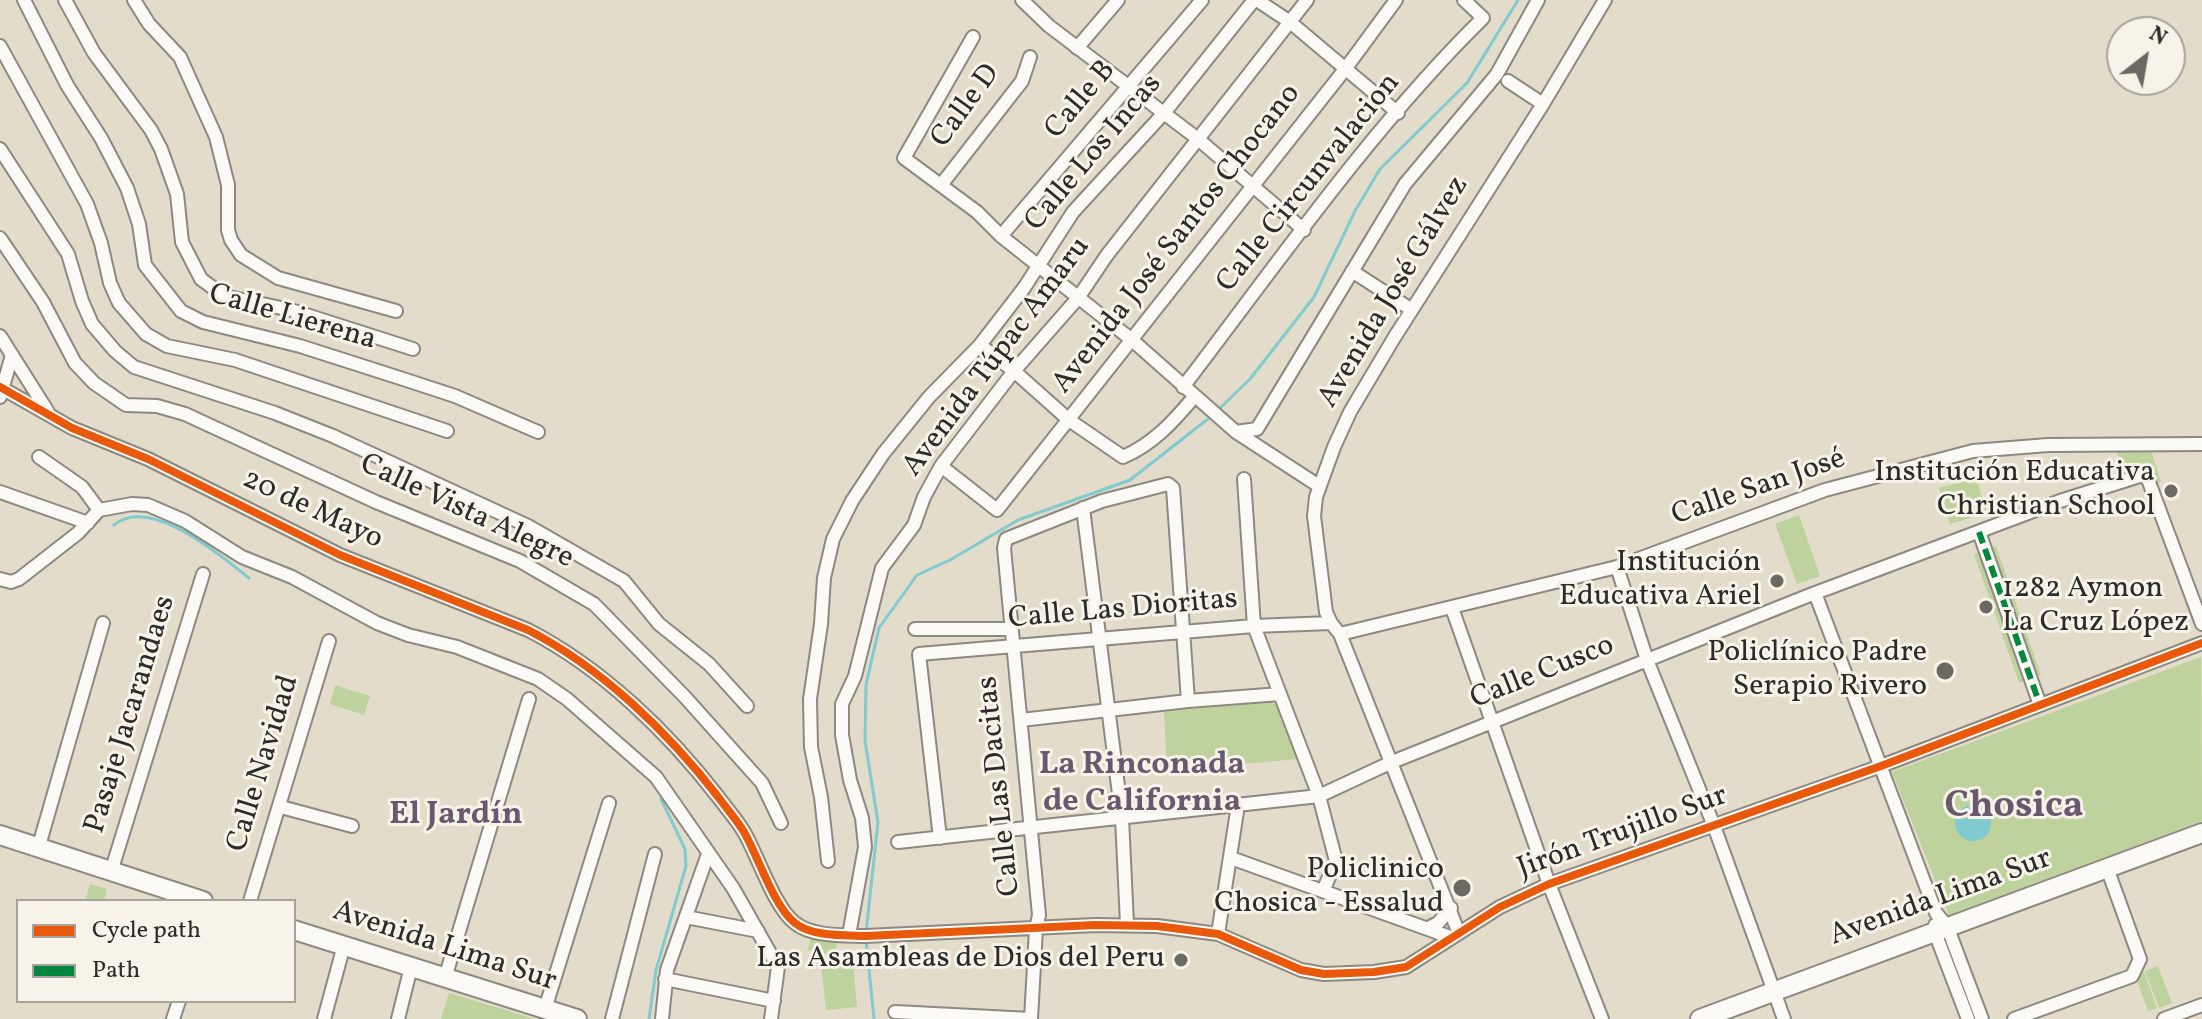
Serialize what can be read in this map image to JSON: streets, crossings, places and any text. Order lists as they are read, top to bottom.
{
  "streets": {
    "highway": ["Avenida Lima Sur"],
    "street": [
      "Calle B",
      "Calle D",
      "Calle Los Incas",
      "Calle Circunvalacion",
      "Avenida José Santos Chocano",
      "Avenida José Gálvez",
      "Calle Lierena",
      "Avenida Túpac Amaru",
      "Calle San José",
      "20 de Mayo",
      "Calle Vista Alegre",
      "Calle Las Dioritas",
      "Calle Cusco",
      "Pasaje Jacarandaes",
      "Calle Navidad",
      "Calle Las Dacitas",
      "Jirón Trujillo Sur"
    ]
  },
  "crossings": [
    ["Avenida José Santos Chocano", "Avenida Túpac Amaru"],
    ["Avenida José Gálvez", "Calle San José"],
    ["Avenida José Gálvez", "Calle Las Dioritas"],
    ["Avenida José Gálvez", "Calle Cusco"],
    ["Avenida José Gálvez", "Jirón Trujillo Sur"],
    ["Avenida Túpac Amaru", "20 de Mayo"],
    ["Avenida Túpac Amaru", "Jirón Trujillo Sur"],
    ["20 de Mayo", "Jirón Trujillo Sur"],
    ["Calle Las Dioritas", "Calle Cusco"],
    ["Calle Las Dioritas", "Calle Las Dacitas"],
    ["Calle Cusco", "Calle Las Dacitas"],
    ["Calle Las Dacitas", "Jirón Trujillo Sur"]
  ],
  "districts": ["La Rinconada de California", "Chosica", "El Jardín"],
  "places": [
    "Institución Educativa Christian School",
    "Institución Educativa Ariel",
    "1282 Aymon La Cruz López",
    "Policlínico Padre Serapio Rivero",
    "Policlinico Chosica - Essalud",
    "Las Asambleas de Dios del Peru"
  ],
  "legend": ["Cycle path", "Path"],
  "north": "top right"
}
